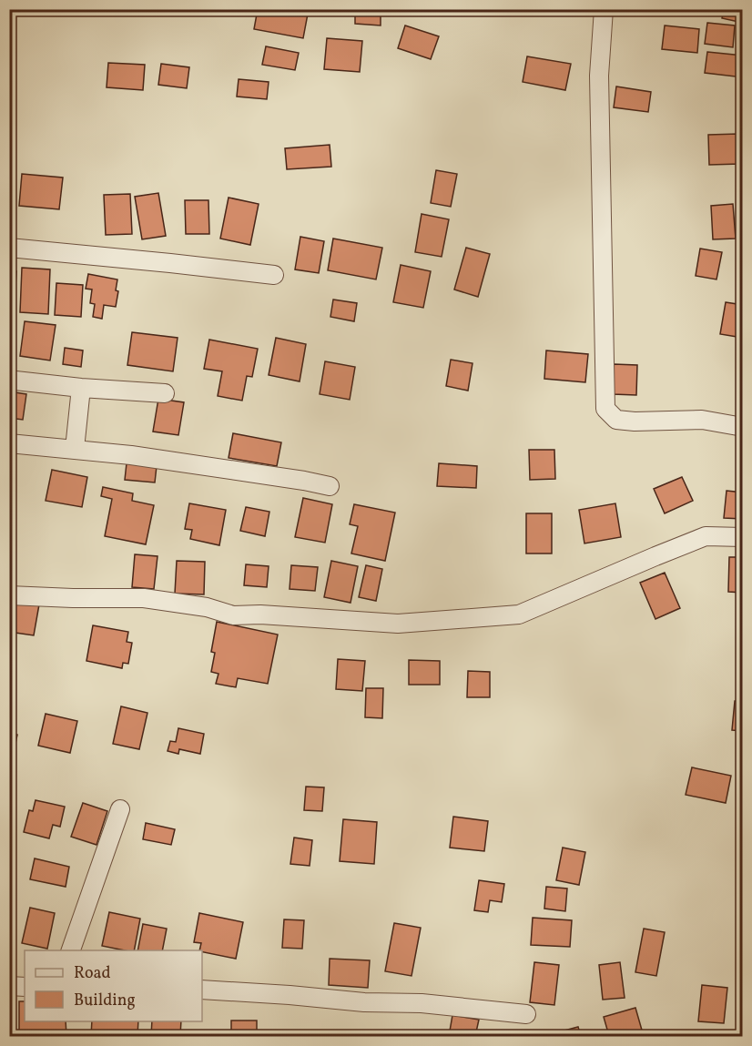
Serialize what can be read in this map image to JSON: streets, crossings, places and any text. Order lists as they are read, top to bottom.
{
  "legend": ["Road", "Building"]
}
